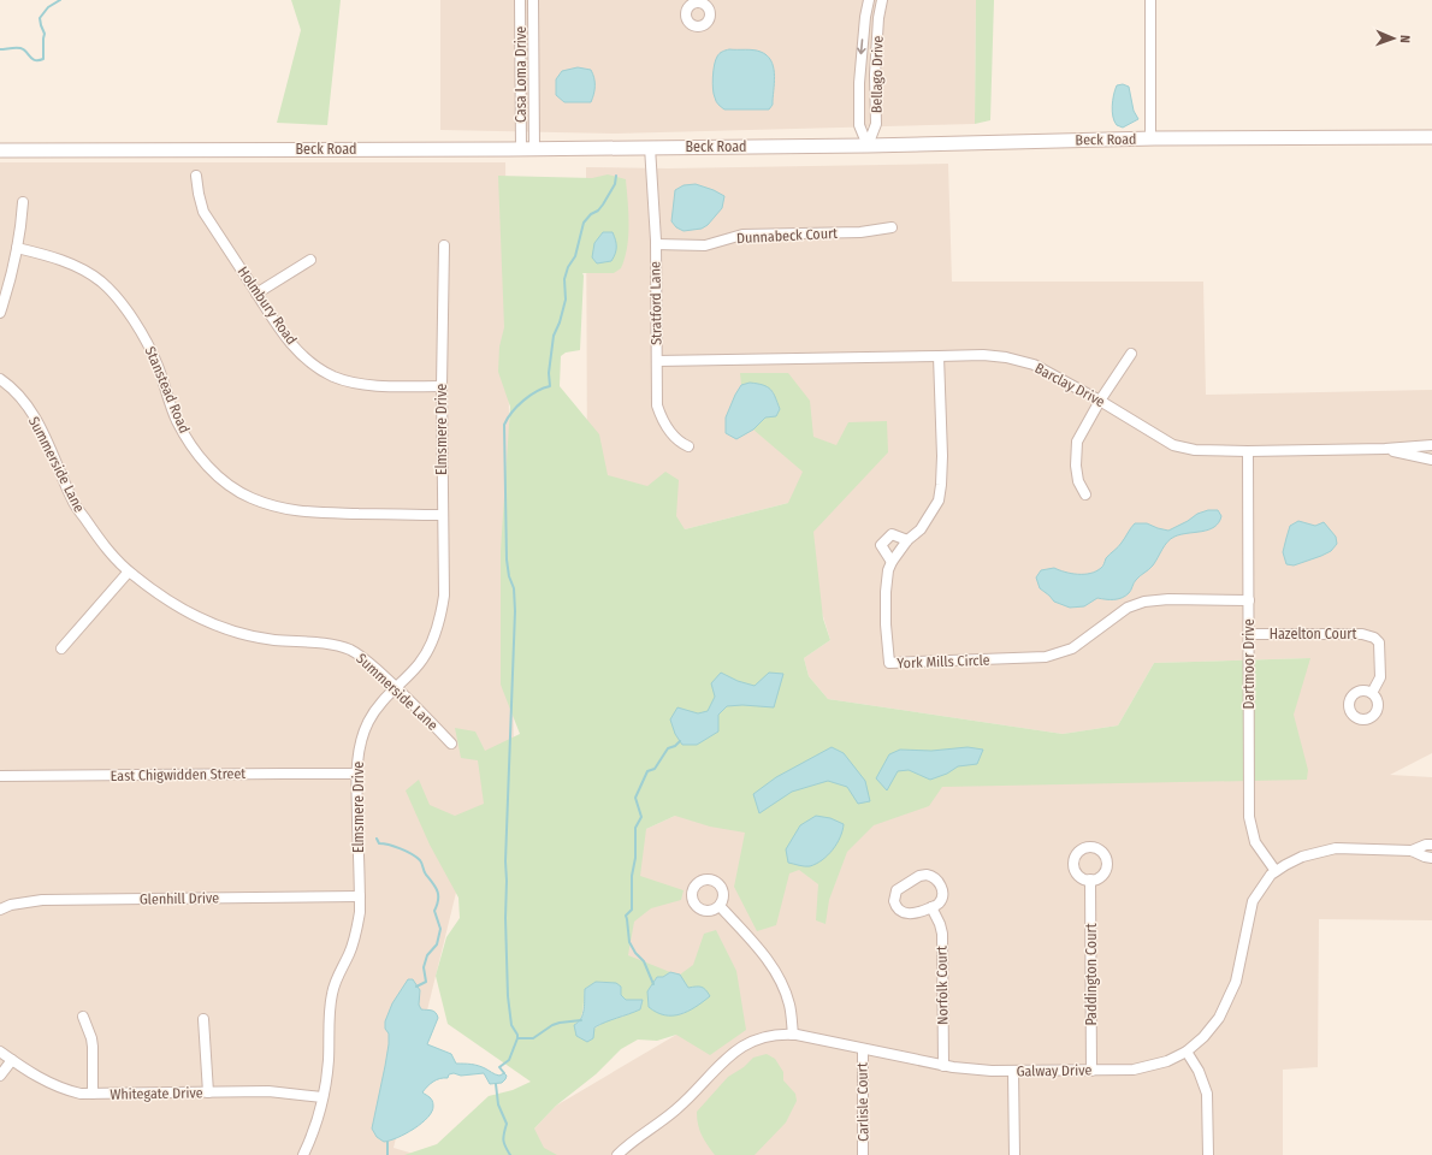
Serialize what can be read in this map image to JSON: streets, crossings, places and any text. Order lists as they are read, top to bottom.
{
  "streets": {
    "main road": ["Beck Road"],
    "street": [
      "Casa Loma Drive",
      "Bellago Drive",
      "Dunnabeck Court",
      "Stratford Lane",
      "Holmbury Road",
      "Barclay Drive",
      "Stanstead Road",
      "Elmsmere Drive",
      "Summerside Lane",
      "Hazelton Court",
      "York Mills Circle",
      "Dartmoor Drive",
      "East Chigwidden Street",
      "Glenhill Drive",
      "Paddington Court",
      "Norfolk Court",
      "Galway Drive",
      "Whitegate Drive",
      "Carlisle Court"
    ]
  },
  "crossings": [
    ["Casa Loma Drive", "Beck Road"],
    ["Bellago Drive", "Beck Road"],
    ["Beck Road", "Stratford Lane"],
    ["Dunnabeck Court", "Stratford Lane"],
    ["Stratford Lane", "Barclay Drive"],
    ["Holmbury Road", "Elmsmere Drive"],
    ["Barclay Drive", "York Mills Circle"],
    ["Barclay Drive", "Dartmoor Drive"],
    ["Stanstead Road", "Elmsmere Drive"],
    ["Elmsmere Drive", "Summerside Lane"],
    ["Elmsmere Drive", "East Chigwidden Street"],
    ["Elmsmere Drive", "Glenhill Drive"],
    ["Elmsmere Drive", "Whitegate Drive"],
    ["Hazelton Court", "Dartmoor Drive"],
    ["York Mills Circle", "Dartmoor Drive"],
    ["Dartmoor Drive", "Galway Drive"],
    ["Paddington Court", "Galway Drive"],
    ["Norfolk Court", "Galway Drive"],
    ["Galway Drive", "Carlisle Court"]
  ],
  "north": "right"
}
